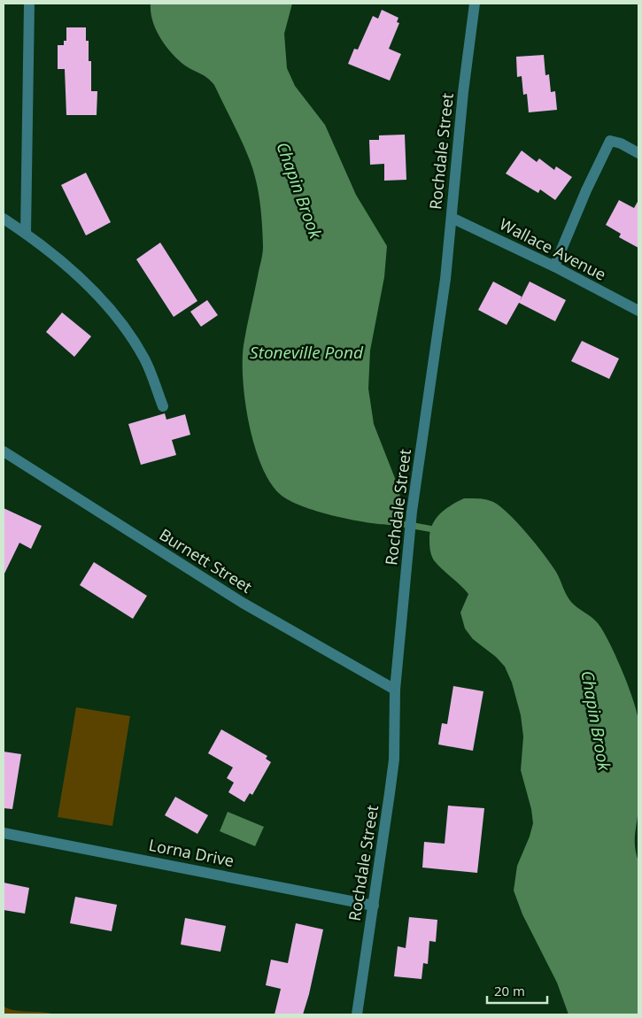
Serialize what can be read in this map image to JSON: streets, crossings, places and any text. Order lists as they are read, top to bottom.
{
  "streets": {
    "street": [
      "Rochdale Street",
      "Wallace Avenue",
      "Burnett Street",
      "Lorna Drive"
    ]
  },
  "crossings": [
    ["Rochdale Street", "Wallace Avenue"],
    ["Rochdale Street", "Burnett Street"],
    ["Rochdale Street", "Lorna Drive"]
  ],
  "water": ["Chapin Brook", "Stoneville Pond"],
  "scale_bar": "20 m"
}
